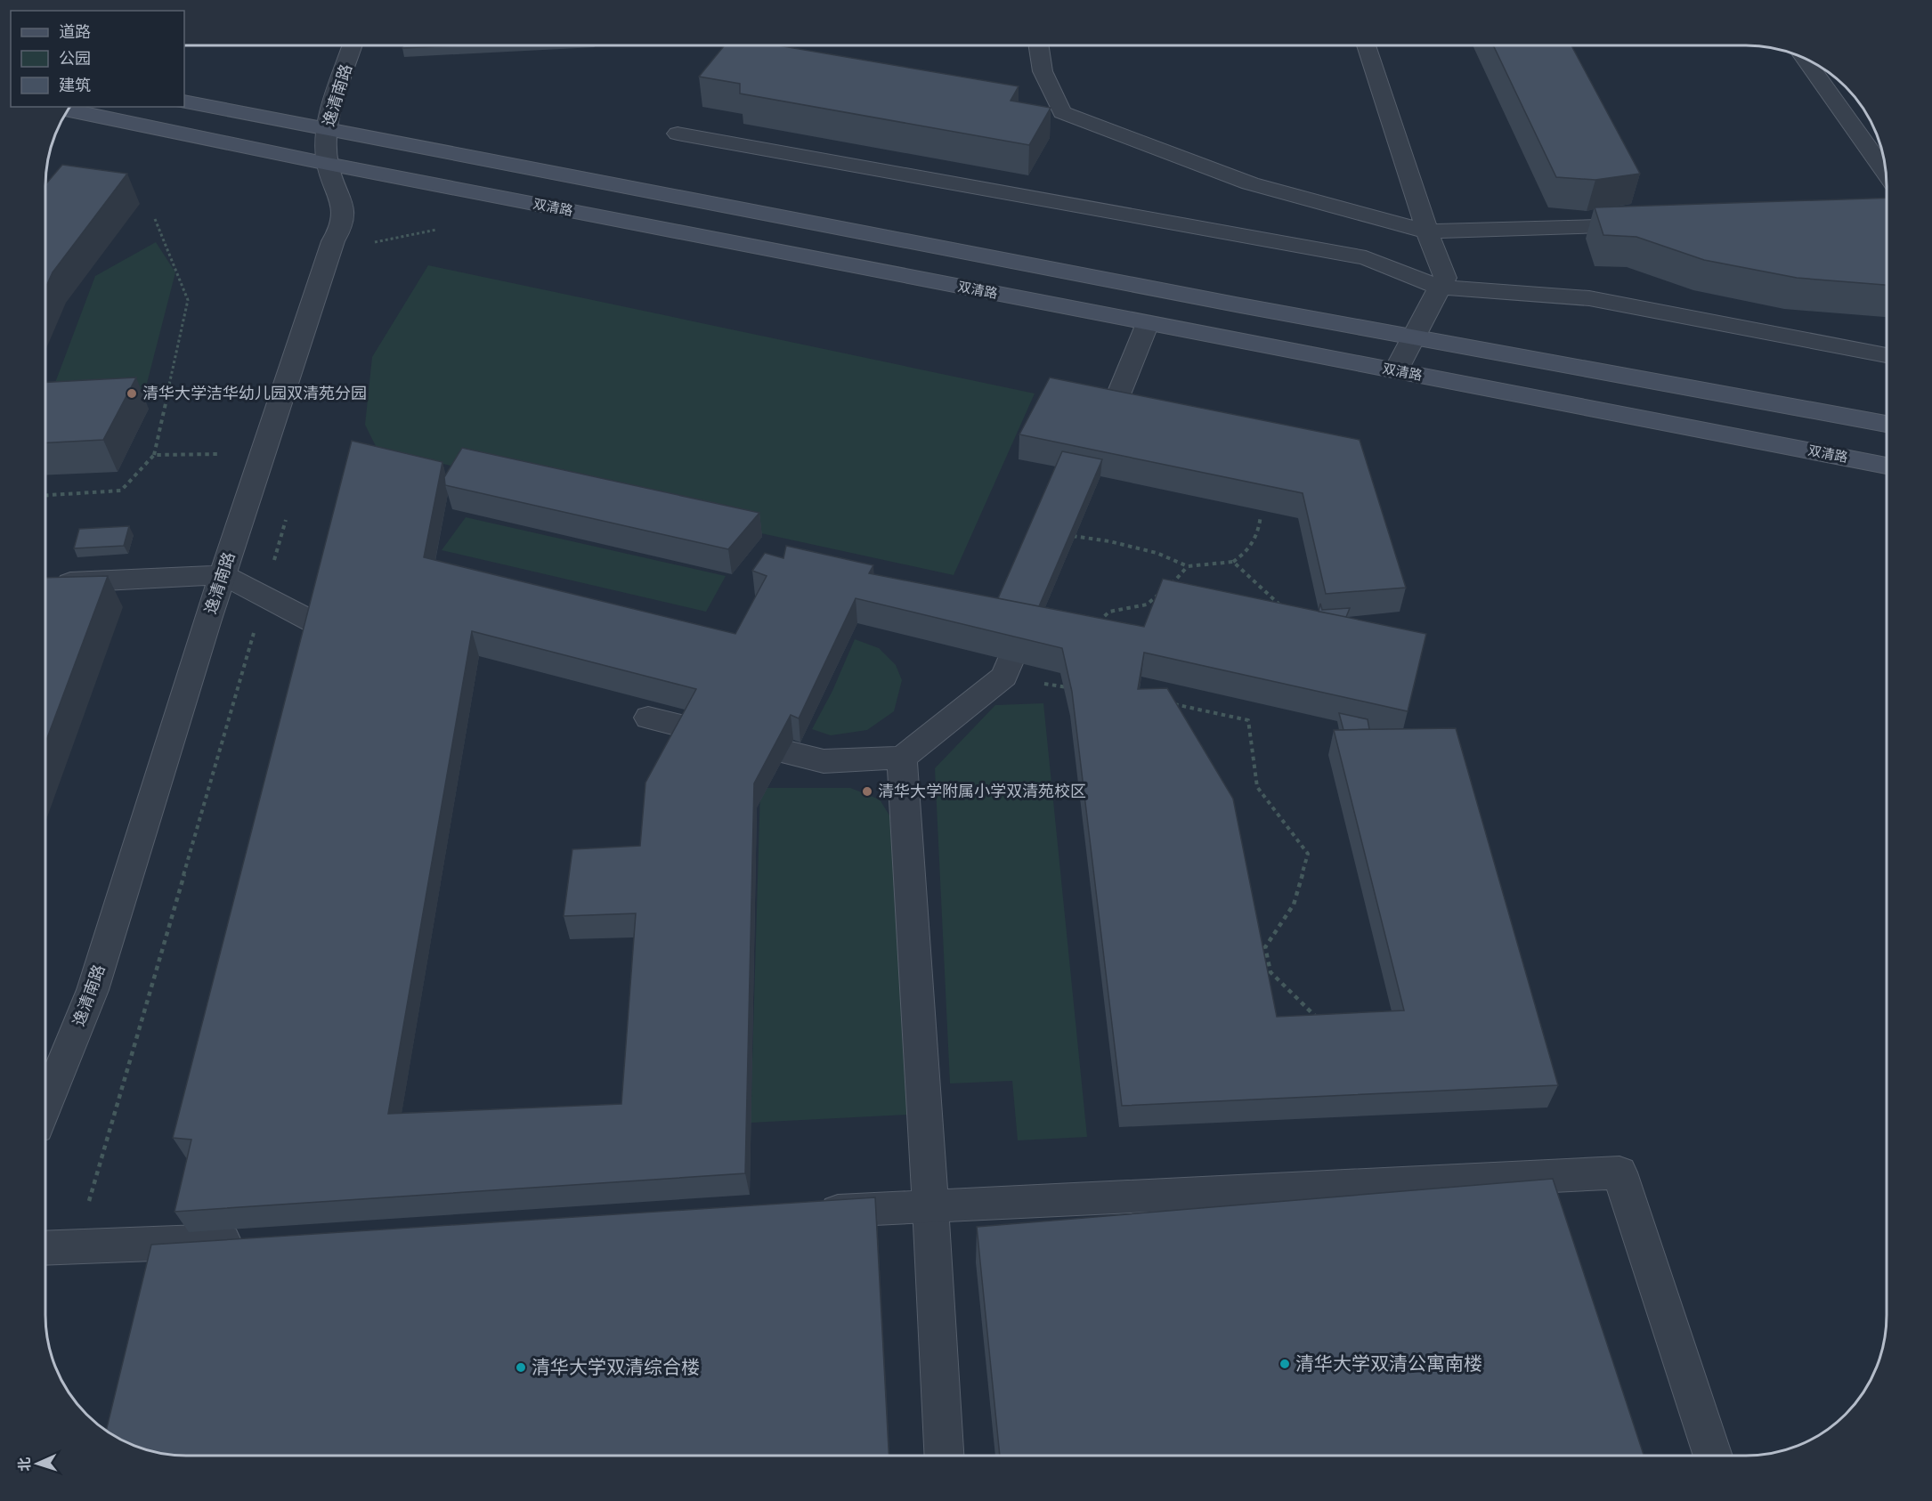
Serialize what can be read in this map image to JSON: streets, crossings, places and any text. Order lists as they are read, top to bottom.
{
  "streets": {
    "main road": ["双清路"],
    "street": ["逸清南路"]
  },
  "crossings": [
    ["逸清南路", "双清路"]
  ],
  "places": [
    "清华大学洁华幼儿园双清苑分园",
    "清华大学附属小学双清苑校区",
    "清华大学双清公寓南楼",
    "清华大学双清综合楼"
  ],
  "legend": ["道路", "公园", "建筑"],
  "north": "left"
}
